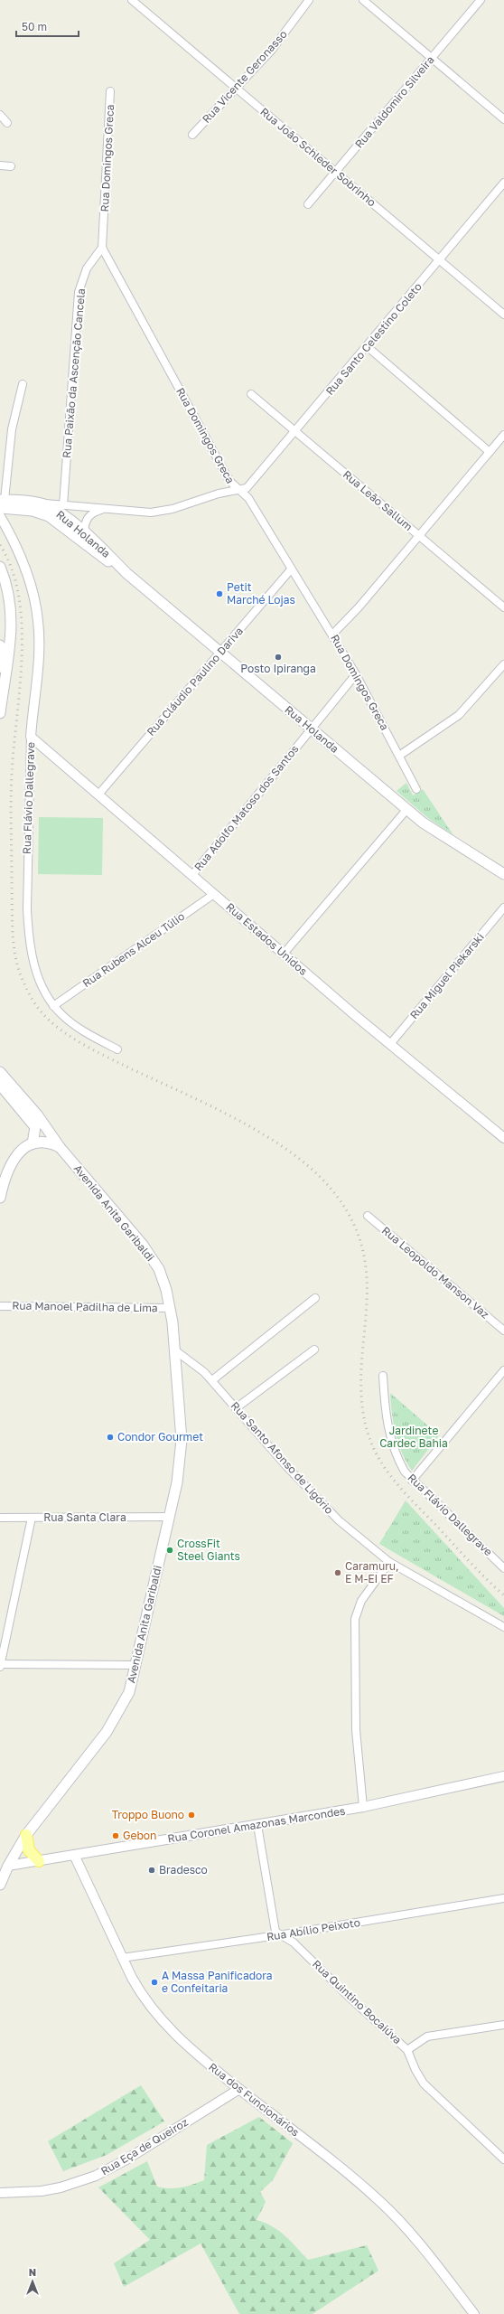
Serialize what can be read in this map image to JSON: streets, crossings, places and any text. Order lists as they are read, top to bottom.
{
  "streets": {
    "main road": ["Rua Holanda", "Avenida Anita Garibaldi"],
    "street": [
      "Rua Vicente Geronasso",
      "Rua Valdomiro Silveira",
      "Rua João Schleder Sobrinho",
      "Rua Domingos Greca",
      "Rua Santo Celestino Coleto",
      "Rua Paixão da Ascenção Cancela",
      "Rua Leão Sallum",
      "Rua Cláudio Paulino Dariva",
      "Rua Flávio Dallegrave",
      "Rua Adolfo Matoso dos Santos",
      "Rua Estados Unidos",
      "Rua Rubens Alceu Túlio",
      "Rua Miguel Piekarski",
      "Rua Leopoldo Manson Vaz",
      "Rua Manoel Padilha de Lima",
      "Rua Santo Afonso de Ligório",
      "Rua Santa Clara",
      "Rua Coronel Amazonas Marcondes",
      "Rua Abílio Peixoto",
      "Rua Quintino Bocaiúva",
      "Rua dos Funcionários",
      "Rua Eça de Queiroz"
    ]
  },
  "crossings": [
    ["Rua Vicente Geronasso", "Rua João Schleder Sobrinho"],
    ["Rua Valdomiro Silveira", "Rua João Schleder Sobrinho"],
    ["Rua João Schleder Sobrinho", "Rua Santo Celestino Coleto"],
    ["Rua Domingos Greca", "Rua Santo Celestino Coleto"],
    ["Rua Domingos Greca", "Rua Paixão da Ascenção Cancela"],
    ["Rua Domingos Greca", "Rua Cláudio Paulino Dariva"],
    ["Rua Domingos Greca", "Rua Adolfo Matoso dos Santos"],
    ["Rua Santo Celestino Coleto", "Rua Leão Sallum"],
    ["Rua Holanda", "Rua Cláudio Paulino Dariva"],
    ["Rua Holanda", "Rua Adolfo Matoso dos Santos"],
    ["Rua Cláudio Paulino Dariva", "Rua Estados Unidos"],
    ["Rua Flávio Dallegrave", "Rua Estados Unidos"],
    ["Rua Flávio Dallegrave", "Rua Rubens Alceu Túlio"],
    ["Rua Adolfo Matoso dos Santos", "Rua Estados Unidos"],
    ["Rua Estados Unidos", "Rua Rubens Alceu Túlio"],
    ["Rua Estados Unidos", "Rua Miguel Piekarski"],
    ["Avenida Anita Garibaldi", "Rua Manoel Padilha de Lima"],
    ["Avenida Anita Garibaldi", "Rua Santo Afonso de Ligório"],
    ["Avenida Anita Garibaldi", "Rua Santa Clara"],
    ["Avenida Anita Garibaldi", "Rua Coronel Amazonas Marcondes"],
    ["Rua Coronel Amazonas Marcondes", "Rua dos Funcionários"],
    ["Rua Abílio Peixoto", "Rua Quintino Bocaiúva"],
    ["Rua Abílio Peixoto", "Rua dos Funcionários"],
    ["Rua dos Funcionários", "Rua Eça de Queiroz"]
  ],
  "parks": ["Jardinete Cardec Bahia"],
  "places": [
    "Petit Marché Lojas",
    "Posto Ipiranga",
    "Condor Gourmet",
    "CrossFit Steel Giants",
    "Caramuru, E M-EI EF",
    "Troppo Buono",
    "Gebon",
    "Bradesco",
    "A Massa Panificadora e Confeitaria"
  ],
  "scale_bar": "50 m",
  "north": "top"
}
